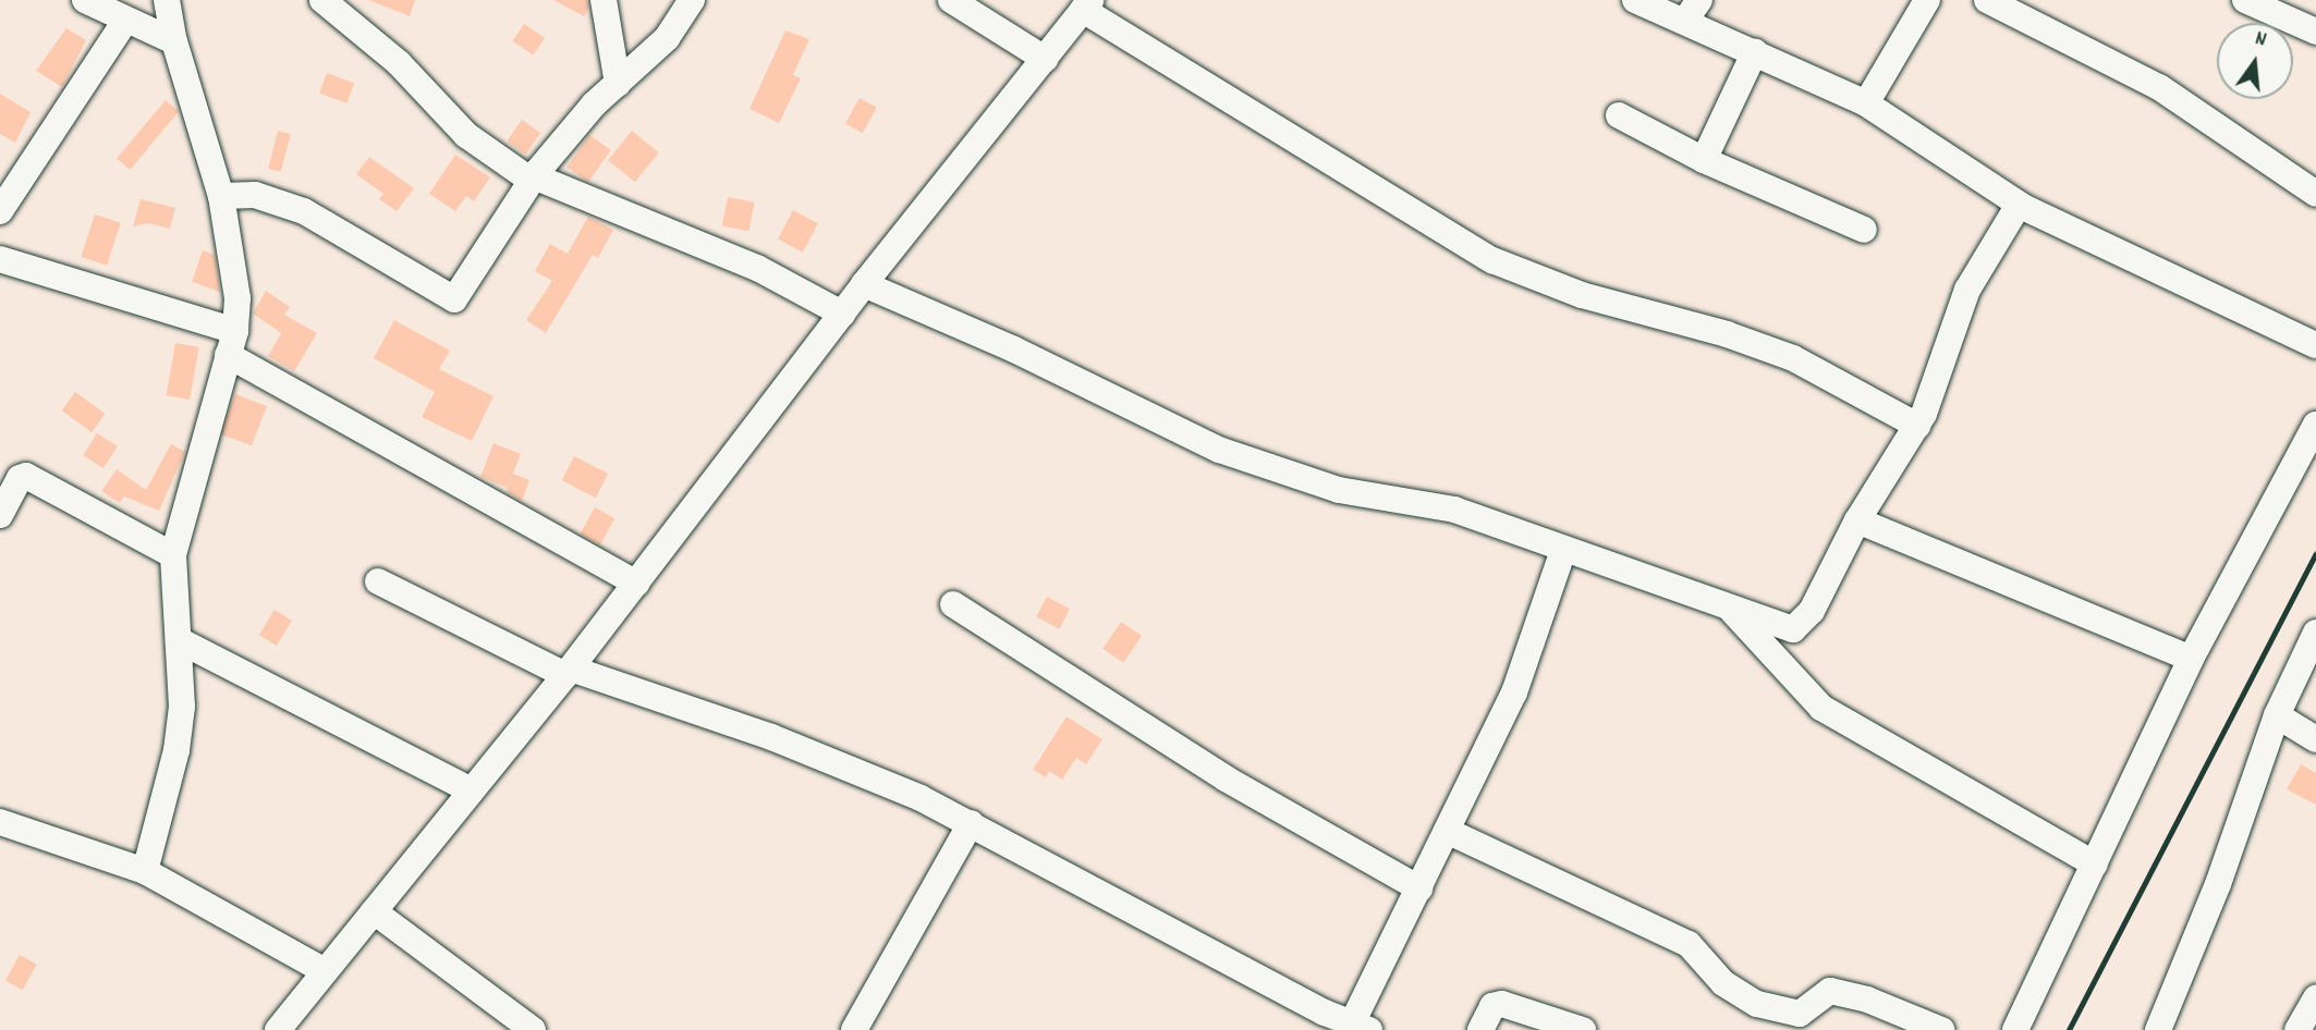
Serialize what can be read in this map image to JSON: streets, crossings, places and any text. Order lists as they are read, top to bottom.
{
  "north": "top"
}
